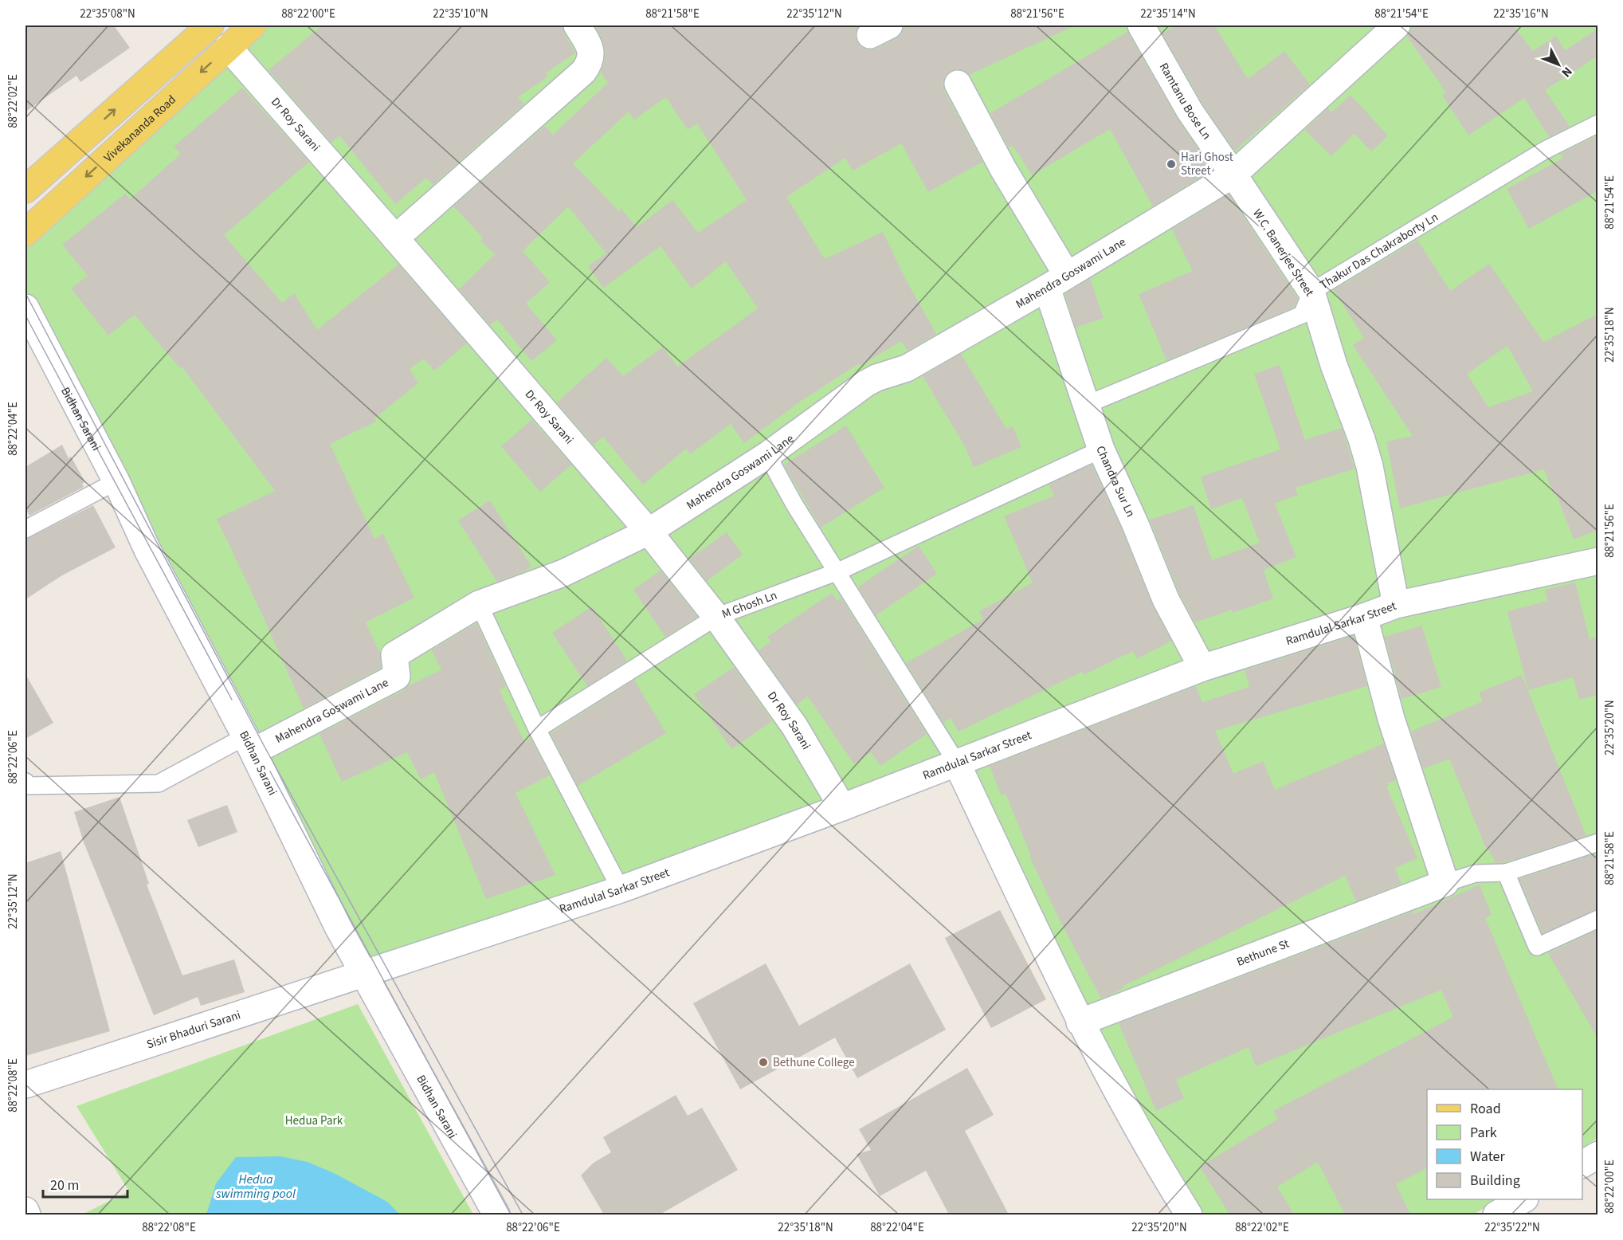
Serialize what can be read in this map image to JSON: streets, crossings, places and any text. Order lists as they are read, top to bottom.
{
  "streets": {
    "main road": ["Vivekananda Road"],
    "street": [
      "Ramtanu Bose Ln",
      "Dr Roy Sarani",
      "W.C. Banerjee Street",
      "Mahendra Goswami Lane",
      "Bidhan Sarani",
      "Chandra Sur Ln",
      "Ramdulal Sarkar Street",
      "Bethune St",
      "Sisir Bhaduri Sarani"
    ],
    "lane": ["Thakur Das Chakraborty Ln", "M Ghosh Ln"]
  },
  "crossings": [
    ["Ramtanu Bose Ln", "W.C. Banerjee Street"],
    ["Ramtanu Bose Ln", "Mahendra Goswami Lane"],
    ["Dr Roy Sarani", "Vivekananda Road"],
    ["Dr Roy Sarani", "Mahendra Goswami Lane"],
    ["Dr Roy Sarani", "M Ghosh Ln"],
    ["Dr Roy Sarani", "Ramdulal Sarkar Street"],
    ["Thakur Das Chakraborty Ln", "W.C. Banerjee Street"],
    ["Thakur Das Chakraborty Ln", "Chandra Sur Ln"],
    ["W.C. Banerjee Street", "Mahendra Goswami Lane"],
    ["W.C. Banerjee Street", "Ramdulal Sarkar Street"],
    ["Mahendra Goswami Lane", "Bidhan Sarani"],
    ["Mahendra Goswami Lane", "Chandra Sur Ln"],
    ["Bidhan Sarani", "Ramdulal Sarkar Street"],
    ["Bidhan Sarani", "Sisir Bhaduri Sarani"],
    ["Chandra Sur Ln", "M Ghosh Ln"],
    ["Chandra Sur Ln", "Ramdulal Sarkar Street"],
    ["Ramdulal Sarkar Street", "Sisir Bhaduri Sarani"]
  ],
  "water": ["Hedua swimming pool"],
  "parks": ["Hedua Park"],
  "places": ["Hari Ghost Street", "Bethune College"],
  "legend": [
    "Road",
    "Park",
    "Water",
    "Building"
  ],
  "scale_bar": "20 m",
  "north": "bottom right",
  "coordinates": [
    "22°35'08\"N",
    "88°22'00\"E",
    "22°35'10\"N",
    "88°21'58\"E",
    "22°35'12\"N",
    "88°21'56\"E",
    "22°35'14\"N",
    "88°21'54\"E",
    "22°35'16\"N",
    "88°22'02\"E",
    "22°35'18\"N",
    "88°22'04\"E",
    "22°35'20\"N",
    "88°22'06\"E",
    "88°22'08\"E",
    "22°35'22\"N"
  ]
}
